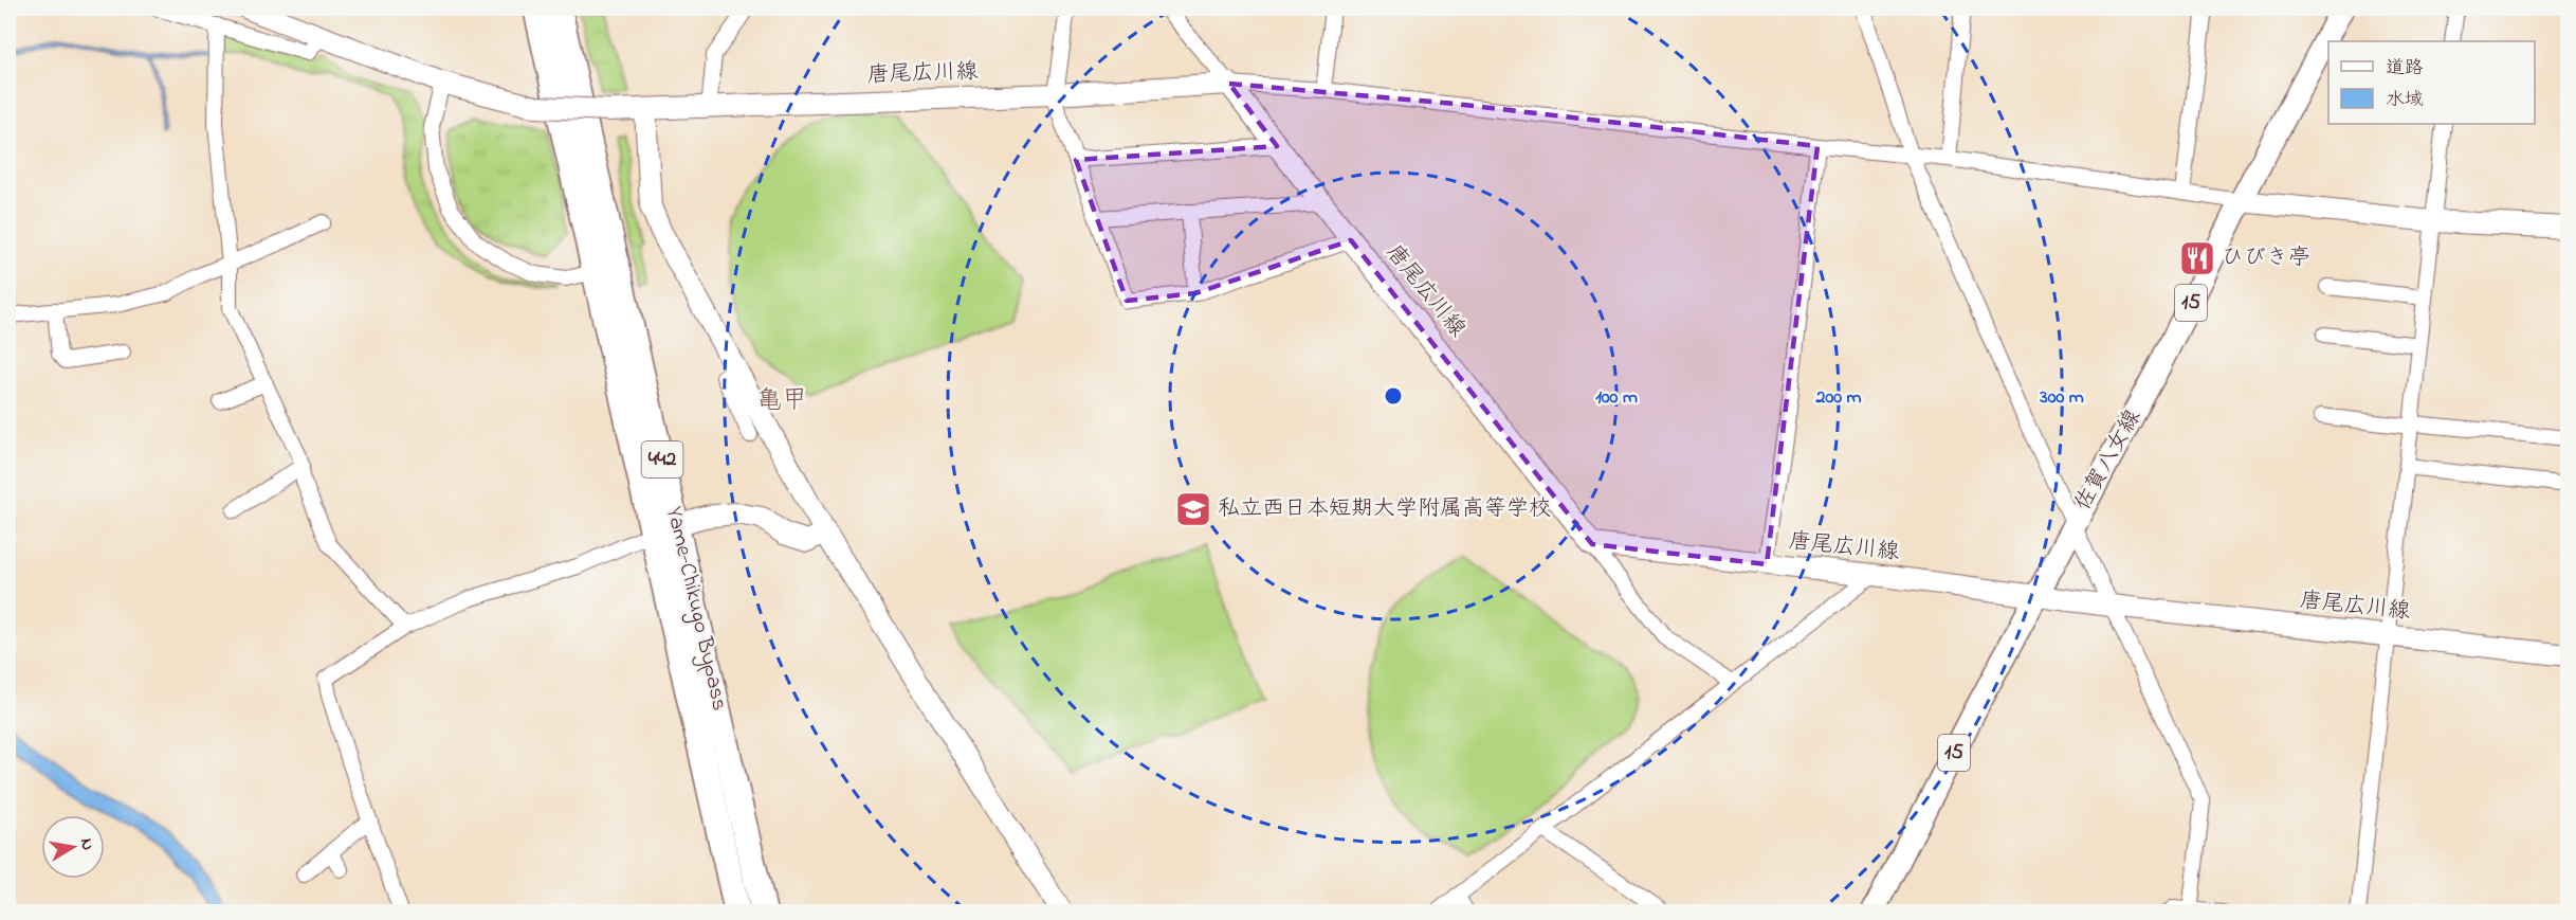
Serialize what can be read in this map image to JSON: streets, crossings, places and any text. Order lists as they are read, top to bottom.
{
  "streets": {
    "highway": ["442", "Yame-Chikugo Bypass"],
    "main road": ["唐尾広川線", "15", "佐賀八女線"]
  },
  "crossings": [
    ["唐尾広川線", "佐賀八女線"]
  ],
  "districts": ["亀甲"],
  "places": {
    "restaurant": ["ひびき亭"],
    "school or university": ["私立西日本短期大学附属高等学校"]
  },
  "legend": ["道路", "水域"],
  "north": "right",
  "rings": ["100 m", "200 m", "300 m"]
}
